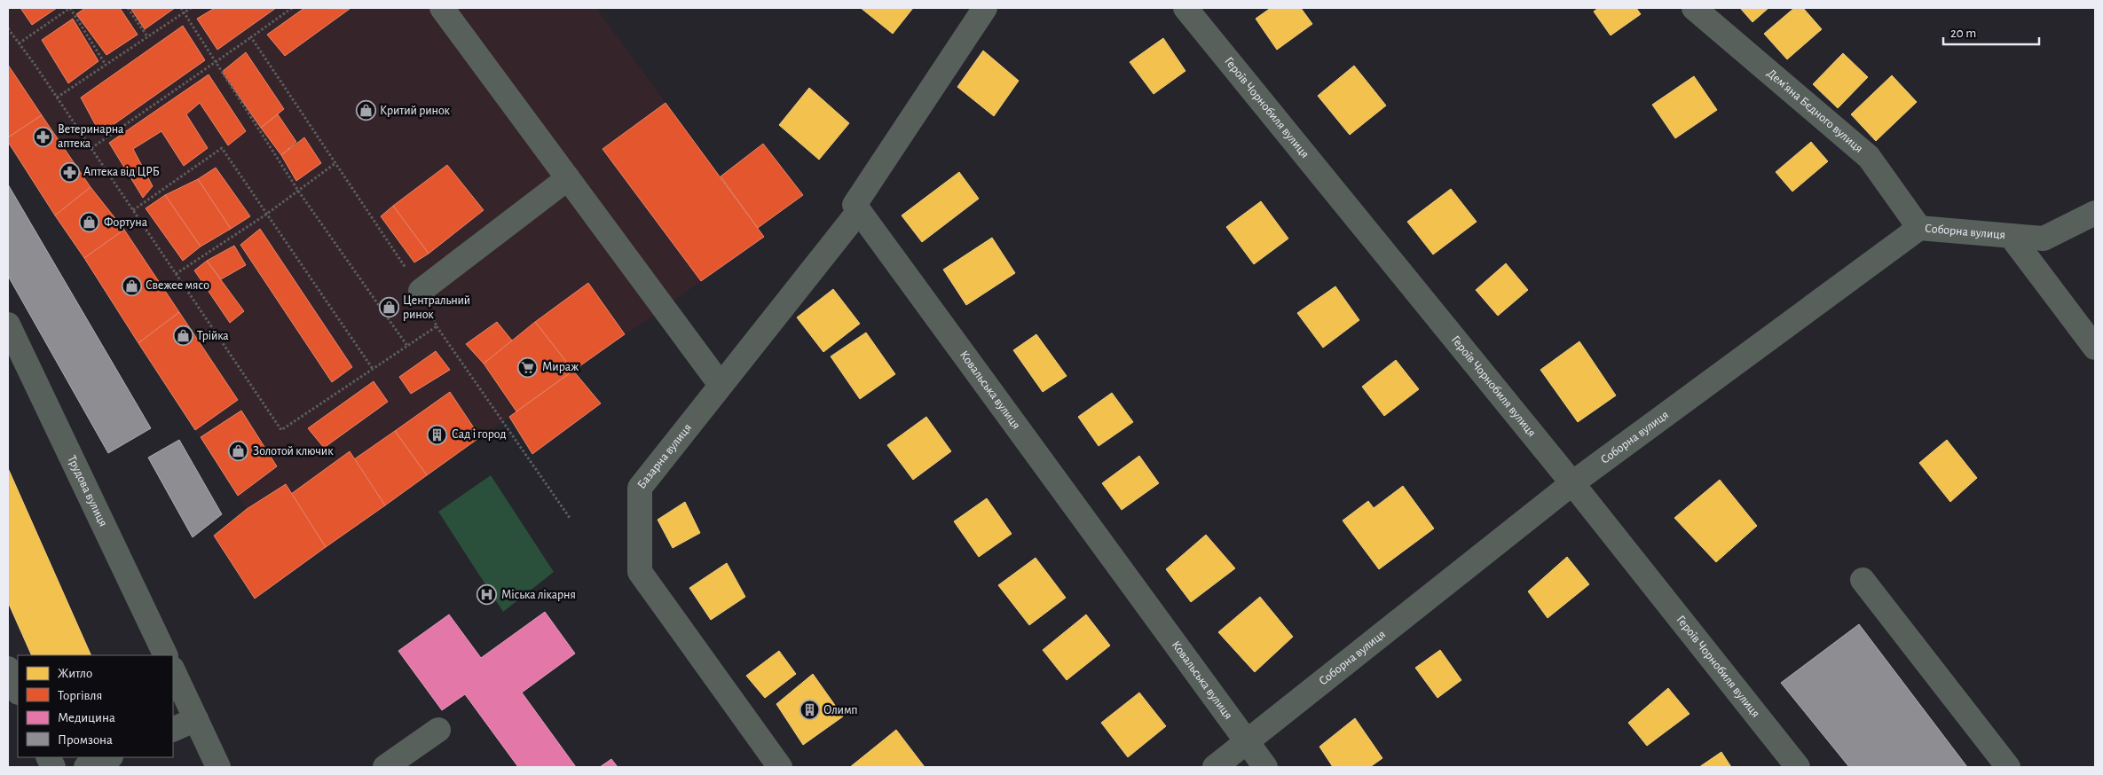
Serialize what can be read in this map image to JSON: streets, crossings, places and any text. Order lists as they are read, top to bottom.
{
  "streets": {
    "street": [
      "Героїв Чорнобиля вулиця",
      "Дем’яна Бєдного вулиця",
      "Соборна вулиця",
      "Ковальська вулиця",
      "Базарна вулиця",
      "Трудова вулиця"
    ]
  },
  "crossings": [
    ["Героїв Чорнобиля вулиця", "Соборна вулиця"],
    ["Дем’яна Бєдного вулиця", "Соборна вулиця"],
    ["Соборна вулиця", "Ковальська вулиця"],
    ["Ковальська вулиця", "Базарна вулиця"]
  ],
  "places": {
    "shop": [
      "Критий ринок",
      "Фортуна",
      "Свежее мясо",
      "Центральний ринок",
      "Трійка",
      "Золотой ключик"
    ],
    "pharmacy": ["Ветеринарна аптека", "Аптека від ЦРБ"],
    "supermarket": ["Мираж"],
    "building": ["Сад і город", "Олимп"],
    "hospital": ["Міська лікарня"]
  },
  "legend": [
    "Житло",
    "Торгівля",
    "Медицина",
    "Промзона"
  ],
  "scale_bar": "20 m"
}
